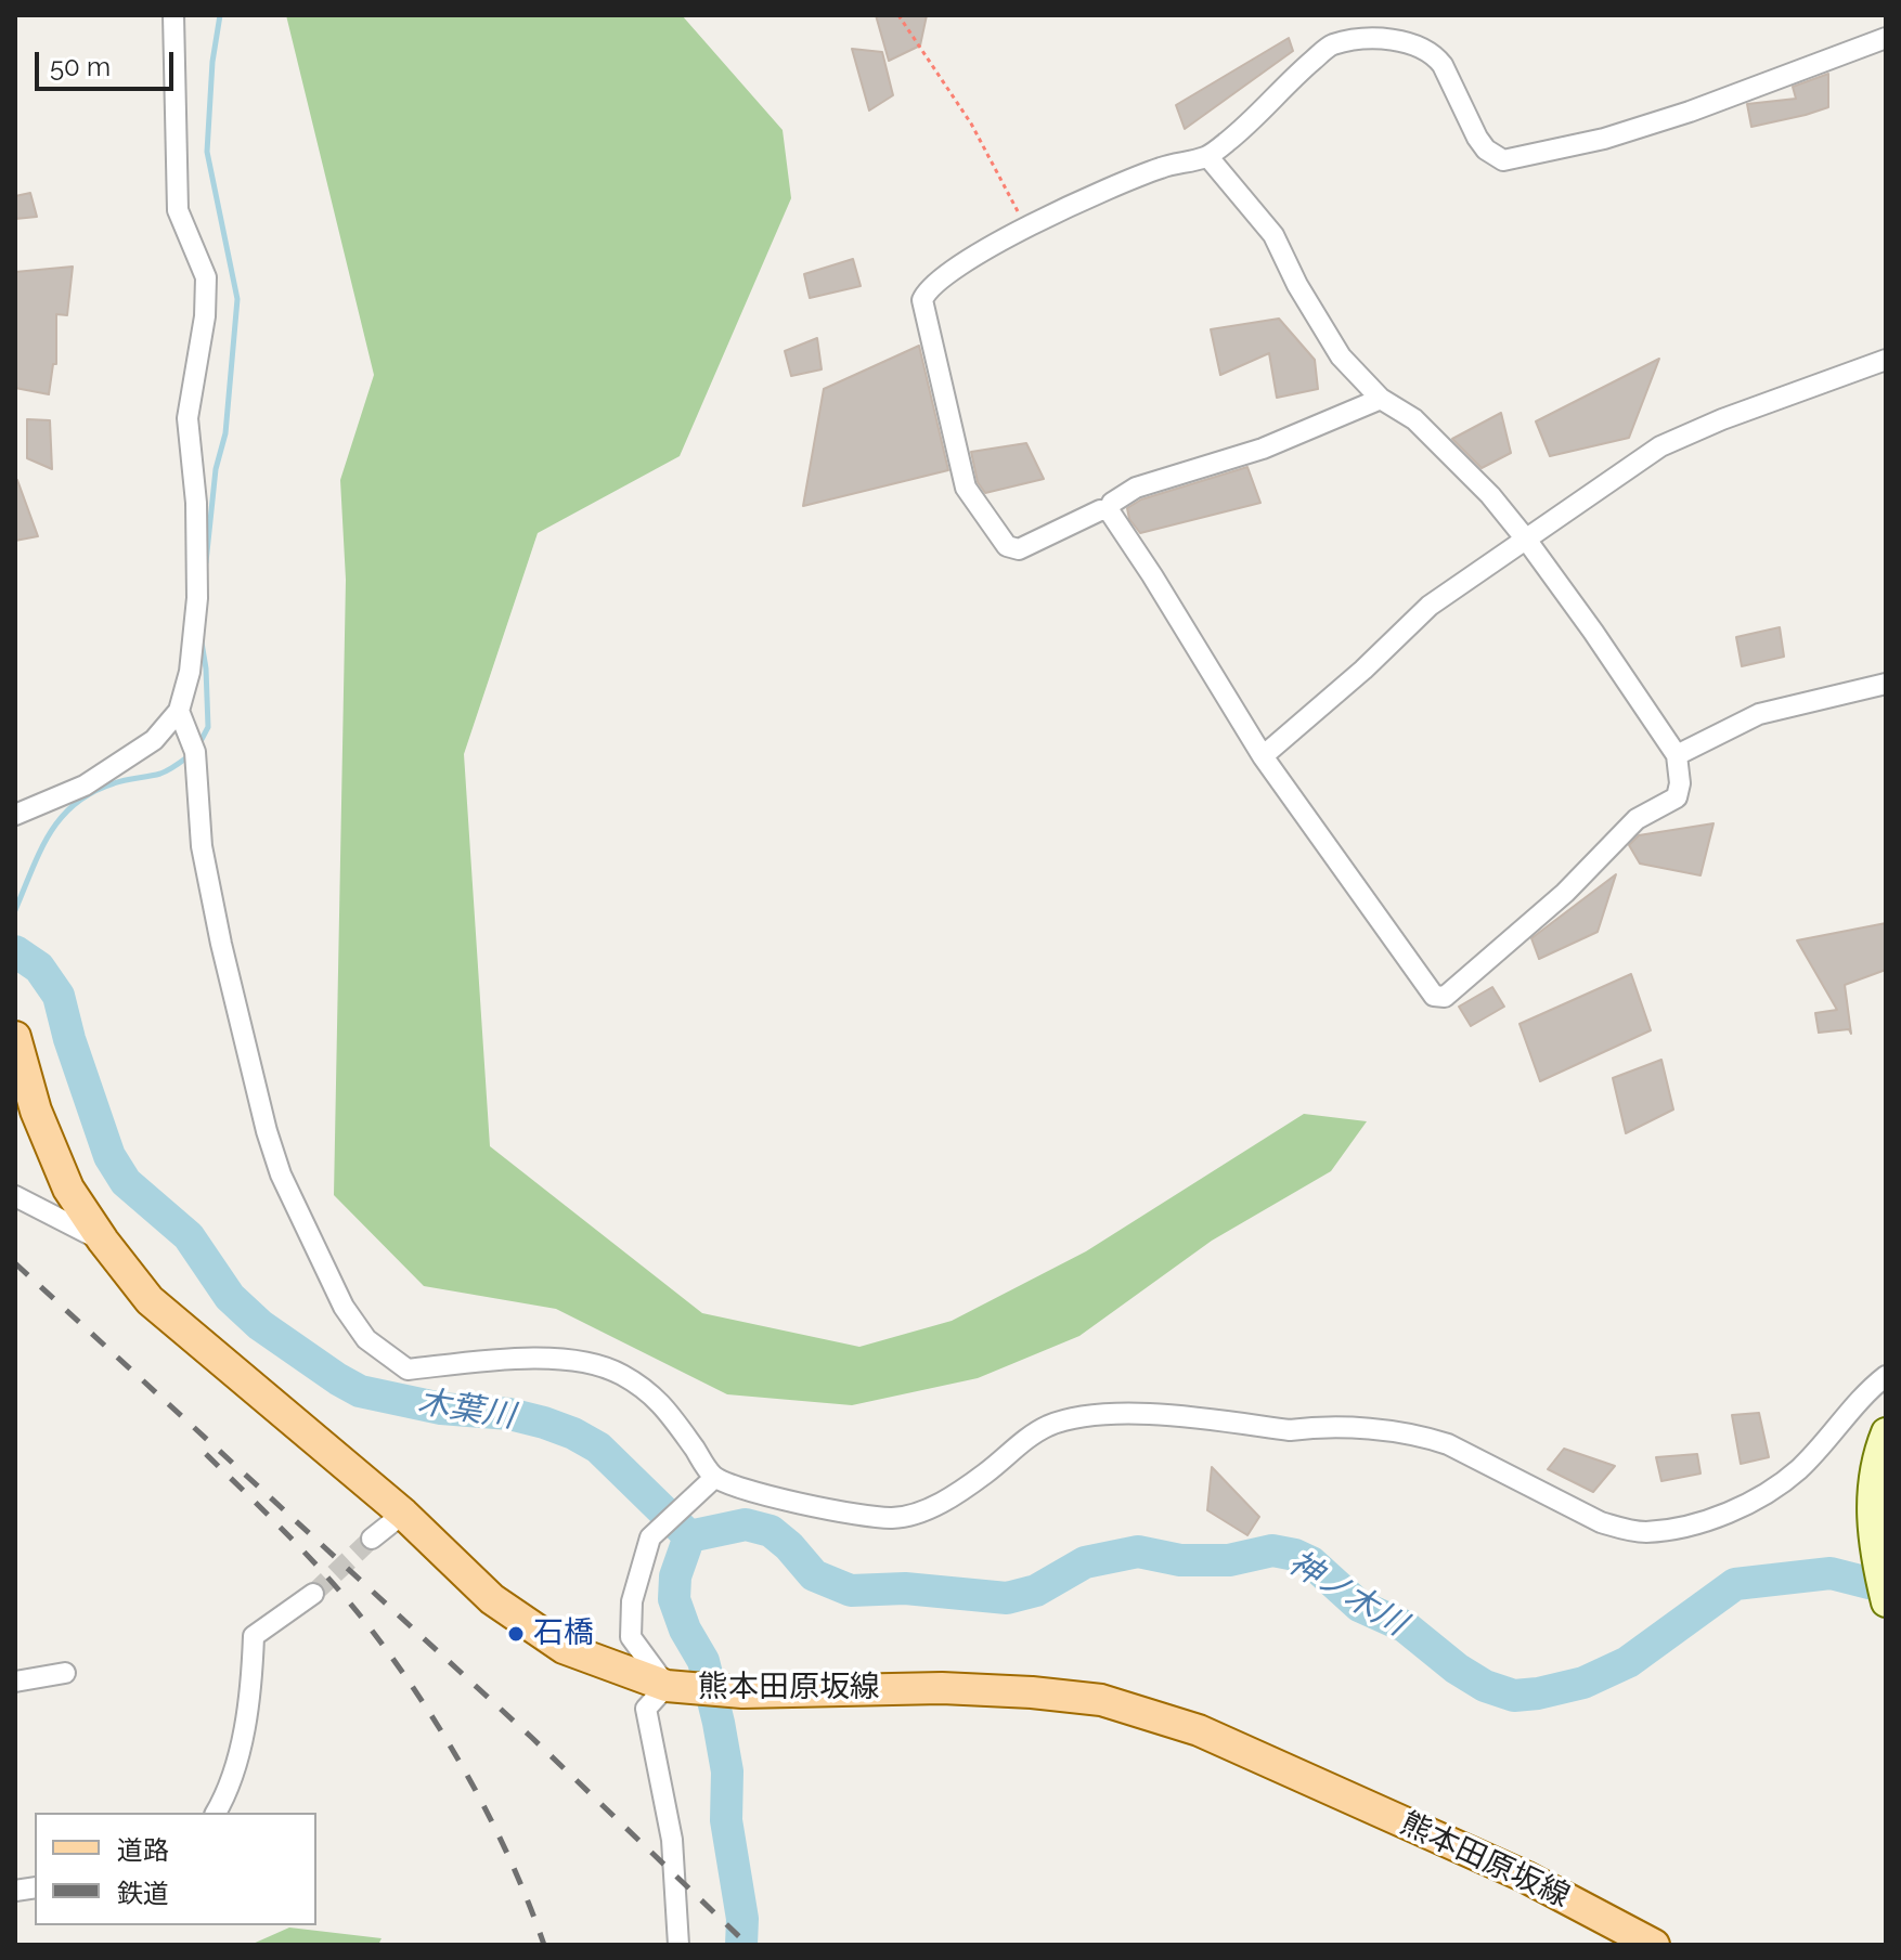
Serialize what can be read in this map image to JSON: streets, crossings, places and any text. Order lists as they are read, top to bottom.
{
  "streets": {
    "main road": ["熊本田原坂線"]
  },
  "water": ["木葉川", "神ノ木川"],
  "places": ["石橋"],
  "legend": ["道路", "鉄道"],
  "scale_bar": "50 m"
}
